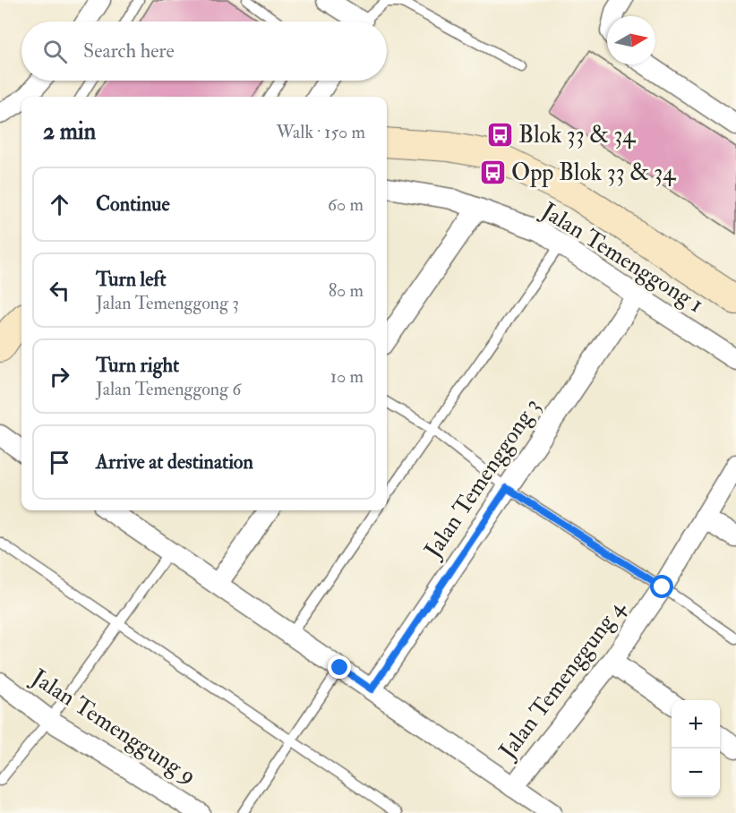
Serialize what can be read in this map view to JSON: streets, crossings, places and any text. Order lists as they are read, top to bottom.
{
  "streets": {
    "street": [
      "Jalan Temenggong 1",
      "Jalan Temenggong 3",
      "Jalan Temenggung 4",
      "Jalan Temenggung 9"
    ]
  },
  "crossings": [
    ["Jalan Temenggong 1", "Jalan Temenggong 3"]
  ],
  "places": {
    "bus stop": ["Blok 33 & 34", "Opp Blok 33 & 34"]
  },
  "north": "right",
  "page": {
    "search": "Search here",
    "heading": ["2 min", "Walk · 150 m"],
    "list": [
      ["Continue", "60 m"],
      ["Turn left", "Jalan Temenggong 3", "80 m"],
      ["Turn right", "Jalan Temenggong 6", "10 m"],
      "Arrive at destination"
    ],
    "map_buttons": ["+", "−"]
  }
}
